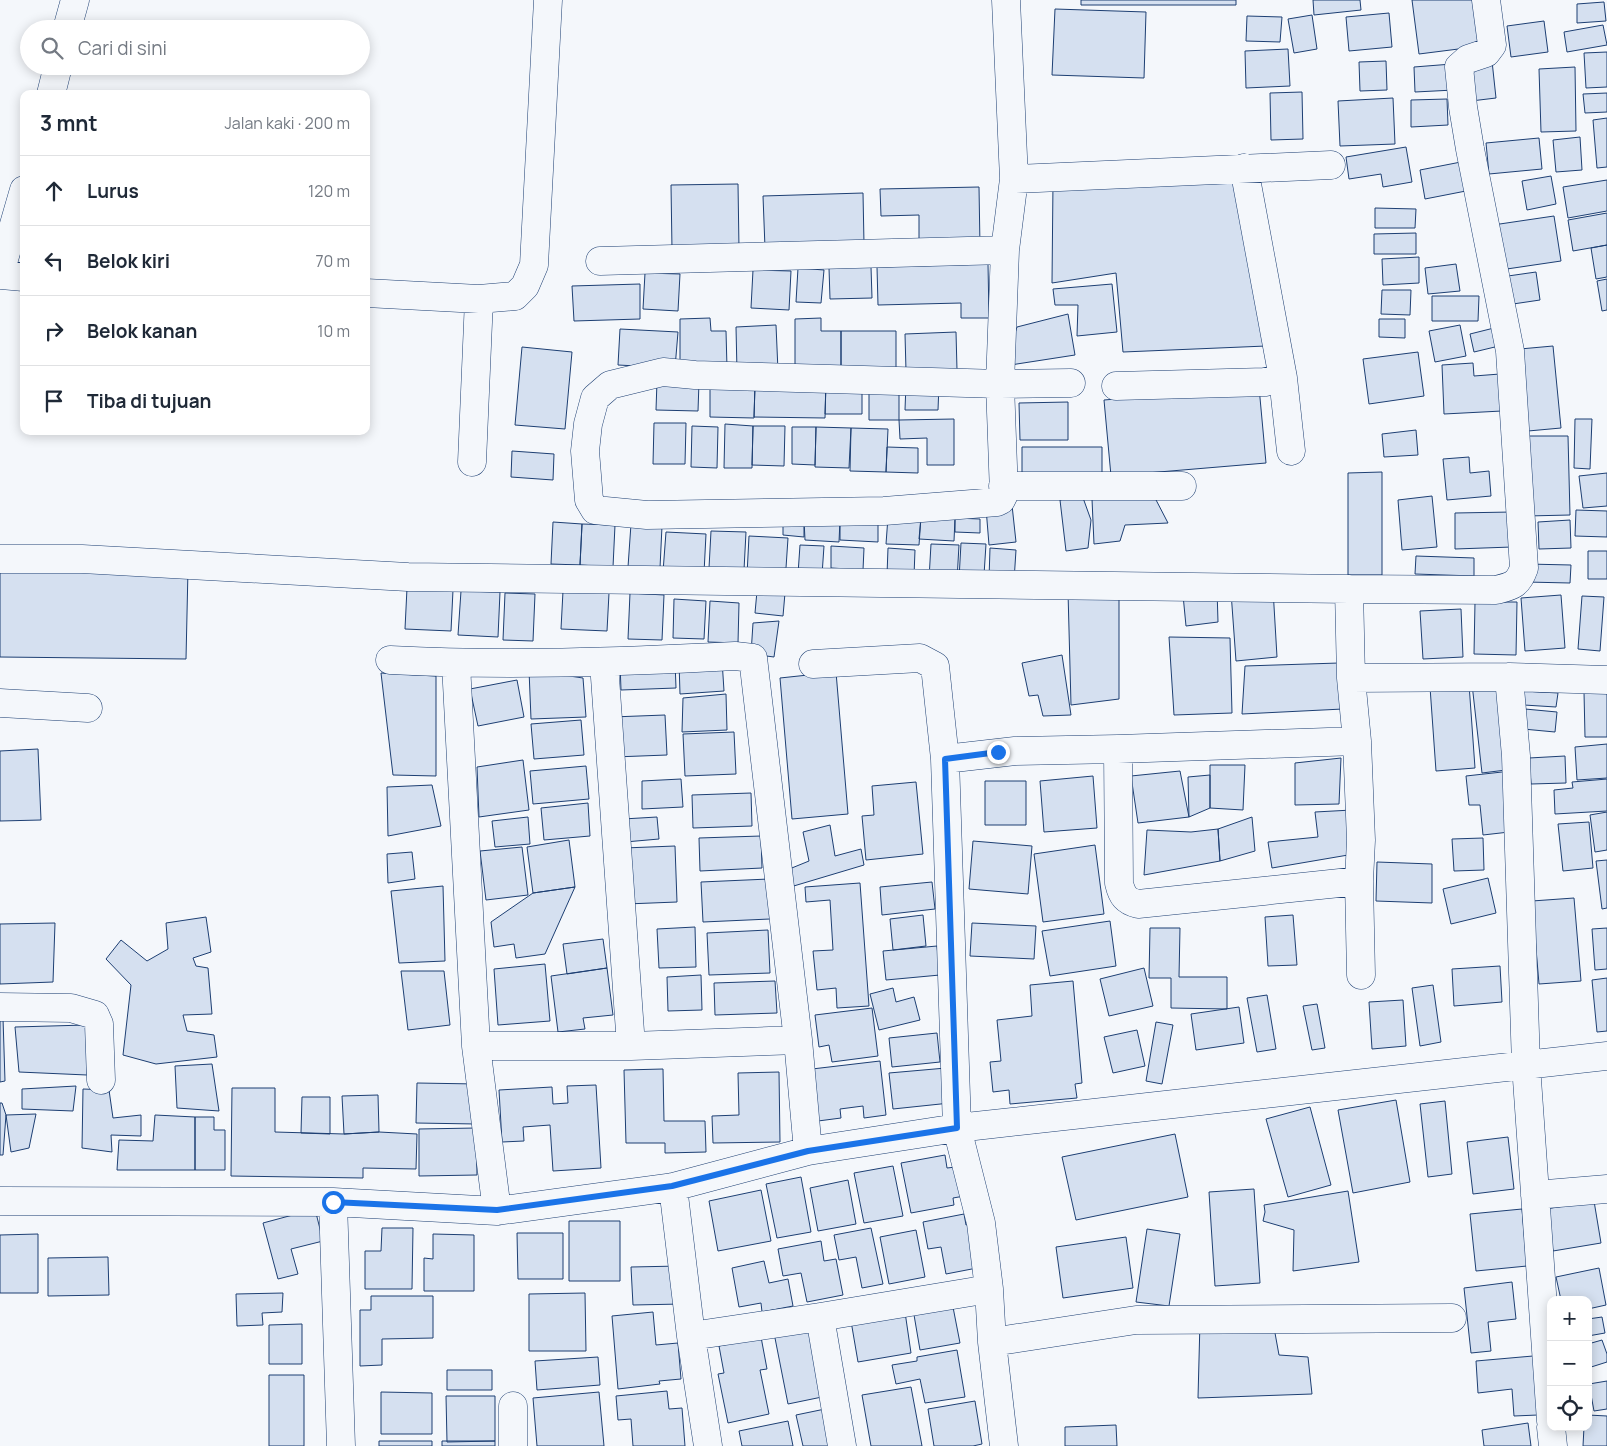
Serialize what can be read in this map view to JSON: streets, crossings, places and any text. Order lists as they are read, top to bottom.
{
  "page": {
    "search": "Cari di sini",
    "heading": ["3 mnt", "Jalan kaki · 200 m"],
    "list": [
      ["Lurus", "120 m"],
      ["Belok kiri", "70 m"],
      ["Belok kanan", "10 m"],
      "Tiba di tujuan"
    ],
    "map_buttons": ["+", "−"]
  }
}
